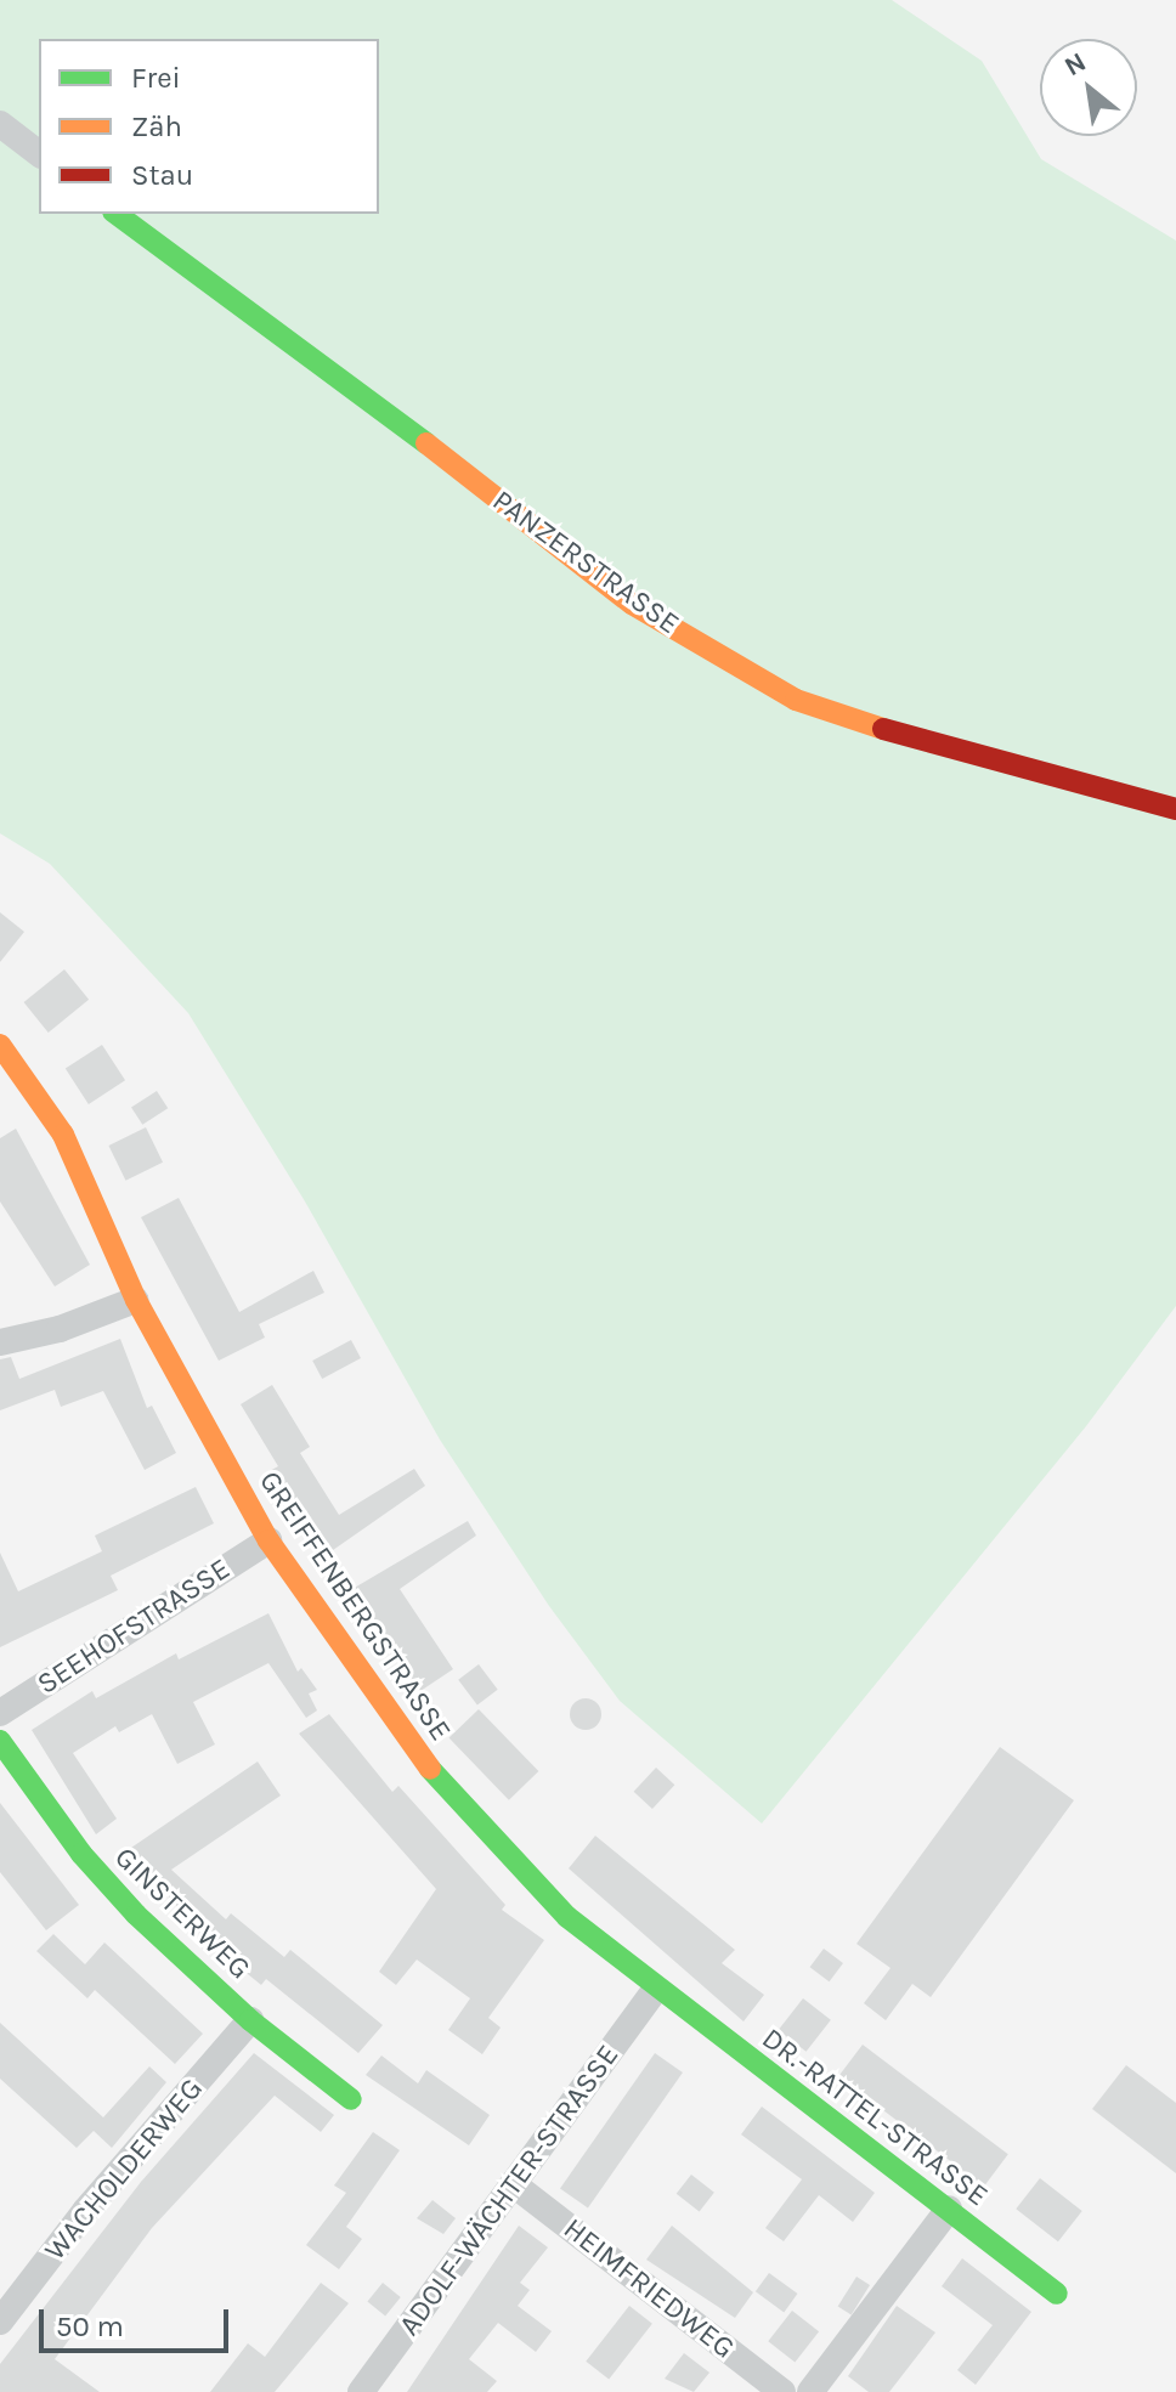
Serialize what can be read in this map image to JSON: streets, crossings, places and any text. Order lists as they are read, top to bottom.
{
  "streets": {
    "street": [
      "PANZERSTRASSE",
      "GREIFFENBERGSTRASSE",
      "SEEHOFSTRASSE",
      "GINSTERWEG",
      "DR.-RATTEL-STRASSE",
      "WACHOLDERWEG",
      "ADOLF-WÄCHTER-STRASSE",
      "HEIMFRIEDWEG"
    ]
  },
  "crossings": [
    ["GREIFFENBERGSTRASSE", "SEEHOFSTRASSE"],
    ["GREIFFENBERGSTRASSE", "DR.-RATTEL-STRASSE"],
    ["GREIFFENBERGSTRASSE", "ADOLF-WÄCHTER-STRASSE"],
    ["GINSTERWEG", "WACHOLDERWEG"],
    ["DR.-RATTEL-STRASSE", "ADOLF-WÄCHTER-STRASSE"],
    ["ADOLF-WÄCHTER-STRASSE", "HEIMFRIEDWEG"]
  ],
  "legend": ["Frei", "Zäh", "Stau"],
  "scale_bar": "50 m",
  "north": "top left"
}
